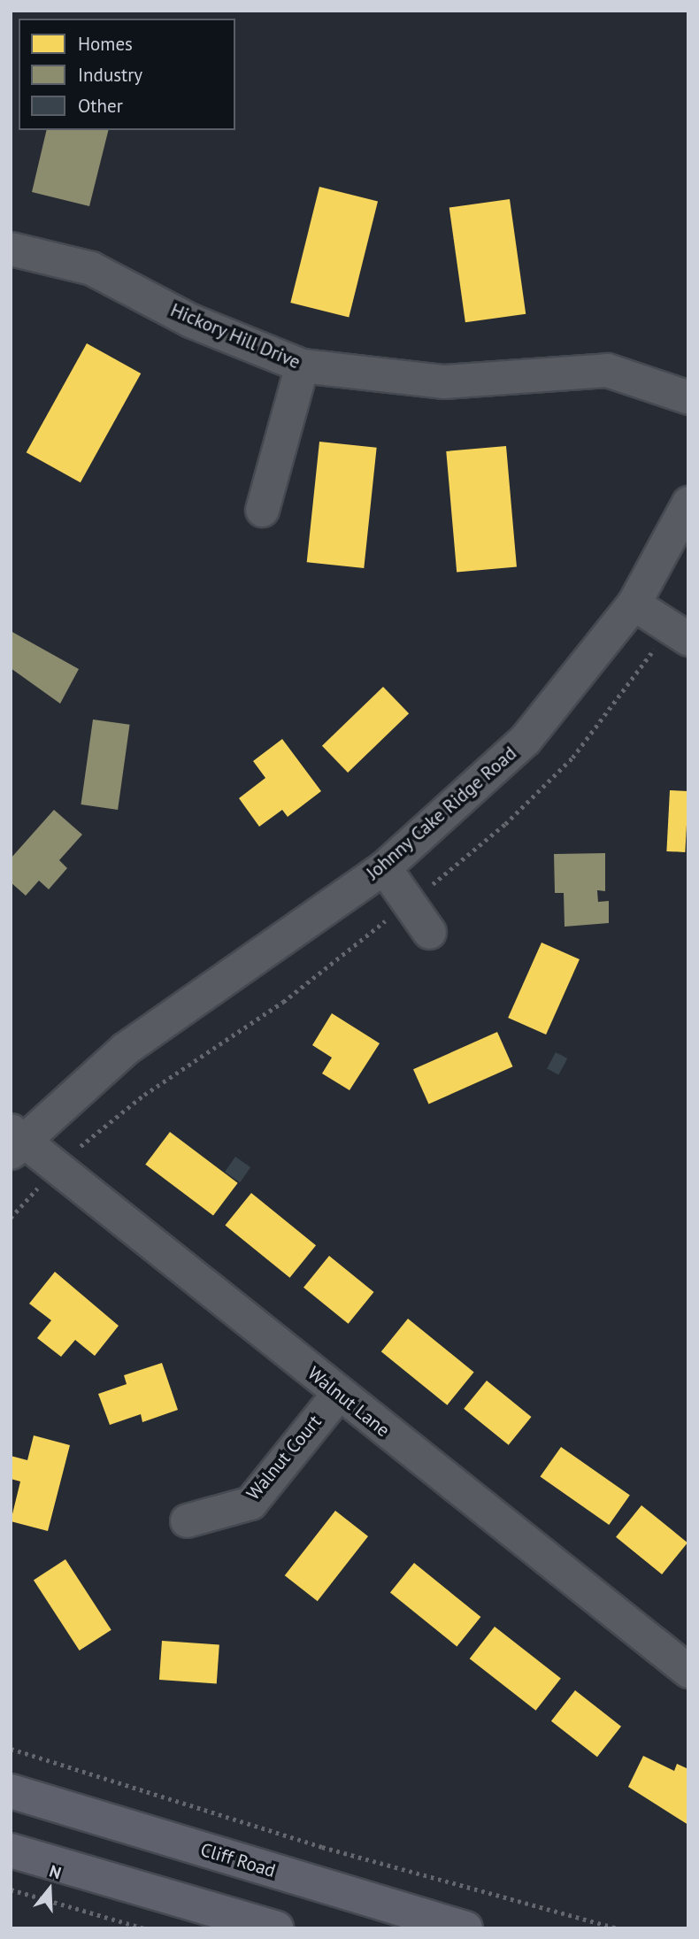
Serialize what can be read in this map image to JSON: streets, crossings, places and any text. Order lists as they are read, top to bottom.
{
  "streets": {
    "main road": ["Cliff Road"],
    "street": [
      "Hickory Hill Drive",
      "Johnny Cake Ridge Road",
      "Walnut Lane",
      "Walnut Court"
    ]
  },
  "crossings": [
    ["Johnny Cake Ridge Road", "Walnut Lane"],
    ["Walnut Lane", "Walnut Court"]
  ],
  "legend": ["Homes", "Industry", "Other"],
  "north": "top"
}
